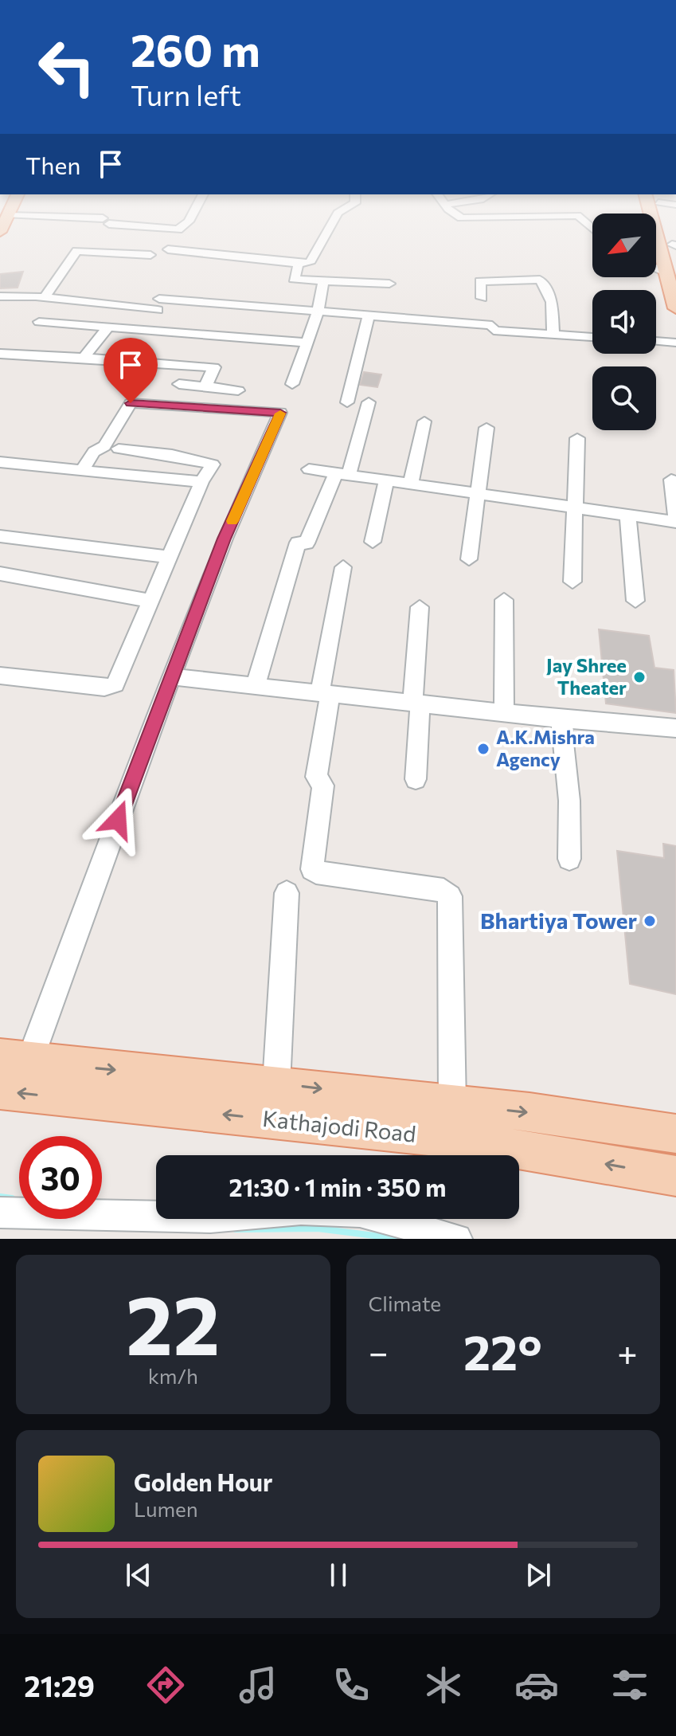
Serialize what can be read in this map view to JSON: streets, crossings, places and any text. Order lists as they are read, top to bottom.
{
  "streets": {
    "main road": ["Kathajodi Road"]
  },
  "places": ["Jay Shree Theater", "A.K.Mishra Agency", "Bhartiya Tower"],
  "north": "bottom left",
  "page": {
    "turn": ["260 m", "Turn left"],
    "then": "Then",
    "limit": "30",
    "trip": "21:30 · 1 min · 350 m",
    "tile": [
      ["22", "km/h"],
      "Climate"
    ],
    "heat": ["−", "22°", "+"],
    "song": ["Golden Hour", "Lumen"],
    "tabs": "21:29"
  }
}
